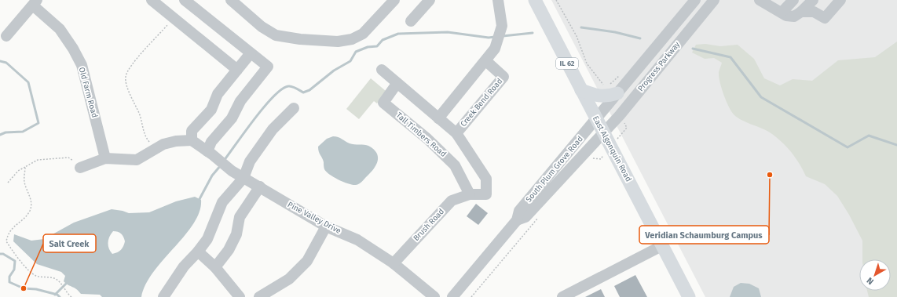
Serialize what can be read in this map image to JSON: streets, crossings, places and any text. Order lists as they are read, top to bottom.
{
  "streets": {
    "main road": ["IL 62", "East Algonquin Road"],
    "street": [
      "Progress Parkway",
      "Old Farm Road",
      "Creek Bend Road",
      "Tall Timbers Road",
      "South Plum Grove Road",
      "Pine Valley Drive",
      "Brush Road"
    ]
  },
  "crossings": [
    ["Progress Parkway", "East Algonquin Road"],
    ["Progress Parkway", "South Plum Grove Road"],
    ["Tall Timbers Road", "Brush Road"],
    ["East Algonquin Road", "South Plum Grove Road"],
    ["Pine Valley Drive", "Brush Road"]
  ],
  "places": ["Veridian Schaumburg Campus", "Salt Creek"],
  "north": "bottom left"
}
